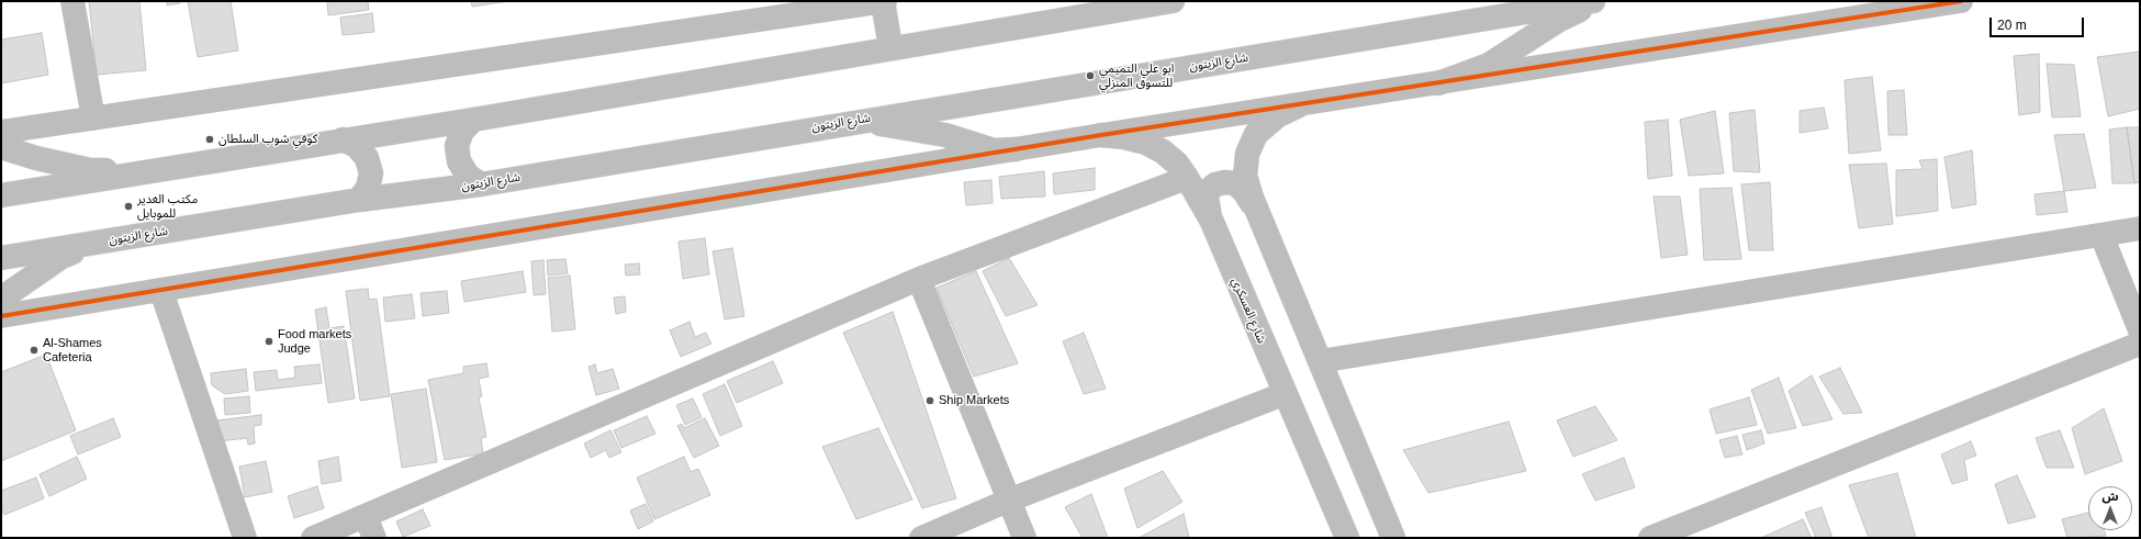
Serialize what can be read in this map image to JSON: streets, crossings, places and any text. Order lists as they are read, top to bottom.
{
  "streets": {
    "street": ["شارع الزيتون", "شارع العسكري"]
  },
  "places": [
    "ابو علي التميمي للتسوق المنزلي",
    "كوفي شوب السلطان",
    "مكتب الغدير للموبايل",
    "Food markets Judge",
    "Al-Shames Cafeteria",
    "Ship Markets"
  ],
  "scale_bar": "20 m",
  "north": "top"
}
